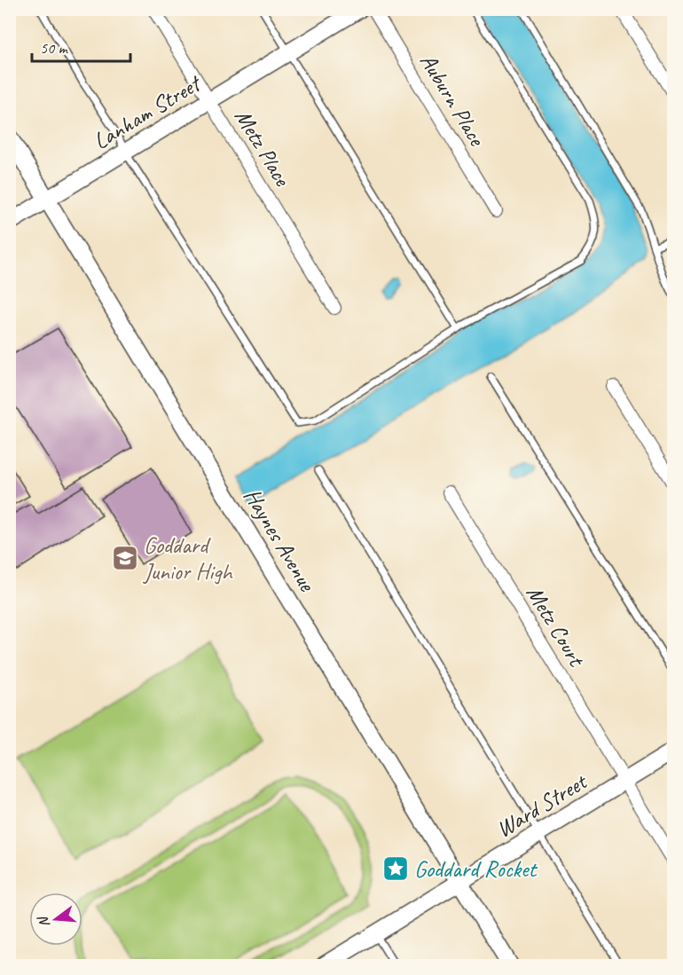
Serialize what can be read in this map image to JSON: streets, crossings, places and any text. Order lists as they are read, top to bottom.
{
  "streets": {
    "street": [
      "Auburn Place",
      "Lanham Street",
      "Metz Place",
      "Haynes Avenue",
      "Metz Court",
      "Ward Street"
    ]
  },
  "crossings": [
    ["Lanham Street", "Metz Place"],
    ["Lanham Street", "Haynes Avenue"],
    ["Haynes Avenue", "Ward Street"],
    ["Metz Court", "Ward Street"]
  ],
  "places": {
    "school or university": ["Goddard Junior High"],
    "place": ["Goddard Rocket"]
  },
  "scale_bar": "50 m",
  "north": "left"
}
